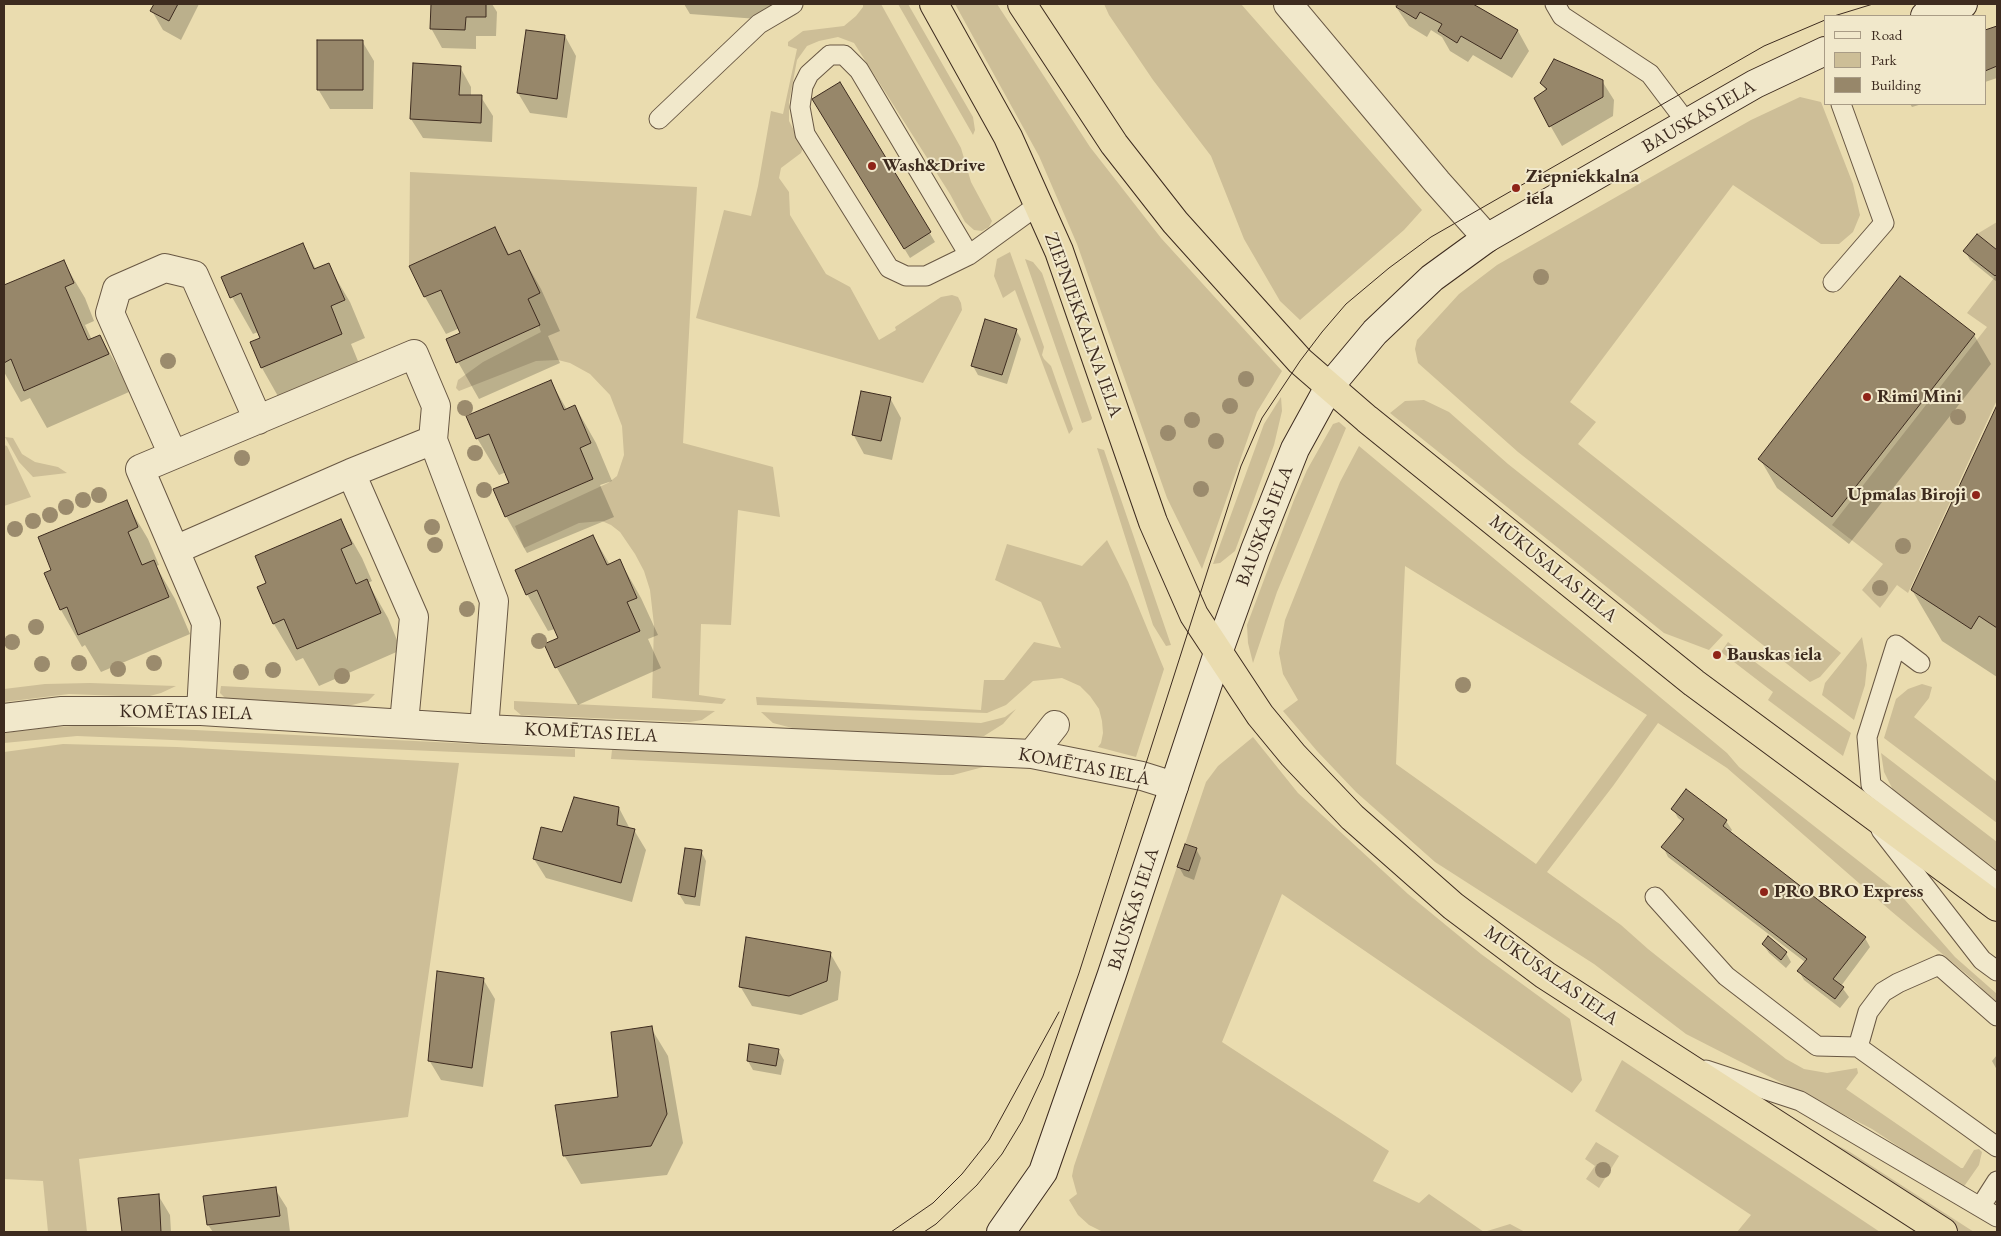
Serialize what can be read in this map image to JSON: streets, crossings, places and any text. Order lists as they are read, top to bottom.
{
  "streets": {
    "highway": ["ZIEPNIEKKALNA IELA", "MŪKUSALAS IELA"],
    "street": ["BAUSKAS IELA", "KOMĒTAS IELA"]
  },
  "crossings": [
    ["BAUSKAS IELA", "ZIEPNIEKKALNA IELA"],
    ["BAUSKAS IELA", "MŪKUSALAS IELA"],
    ["BAUSKAS IELA", "KOMĒTAS IELA"],
    ["ZIEPNIEKKALNA IELA", "MŪKUSALAS IELA"]
  ],
  "places": [
    "Wash&Drive",
    "Ziepniekkalna iela",
    "Rimi Mini",
    "Upmalas Biroji",
    "Bauskas iela",
    "PRO BRO Express"
  ],
  "legend": ["Road", "Park", "Building"]
}
